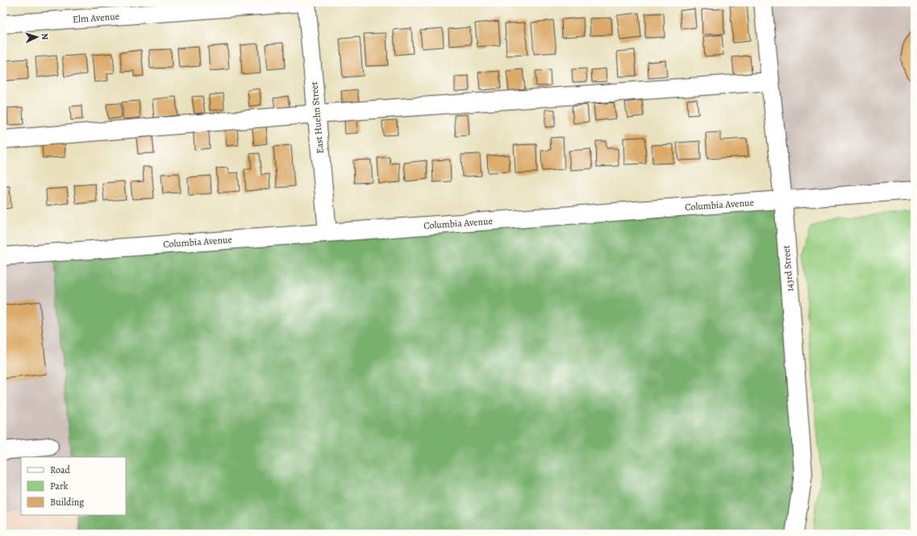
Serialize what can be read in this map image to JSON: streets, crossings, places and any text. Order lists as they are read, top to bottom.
{
  "streets": {
    "street": [
      "Elm Avenue",
      "East Huehn Street",
      "Columbia Avenue",
      "143rd Street"
    ]
  },
  "crossings": [
    ["Elm Avenue", "East Huehn Street"],
    ["East Huehn Street", "Columbia Avenue"],
    ["Columbia Avenue", "143rd Street"]
  ],
  "legend": ["Road", "Park", "Building"],
  "north": "right"
}
